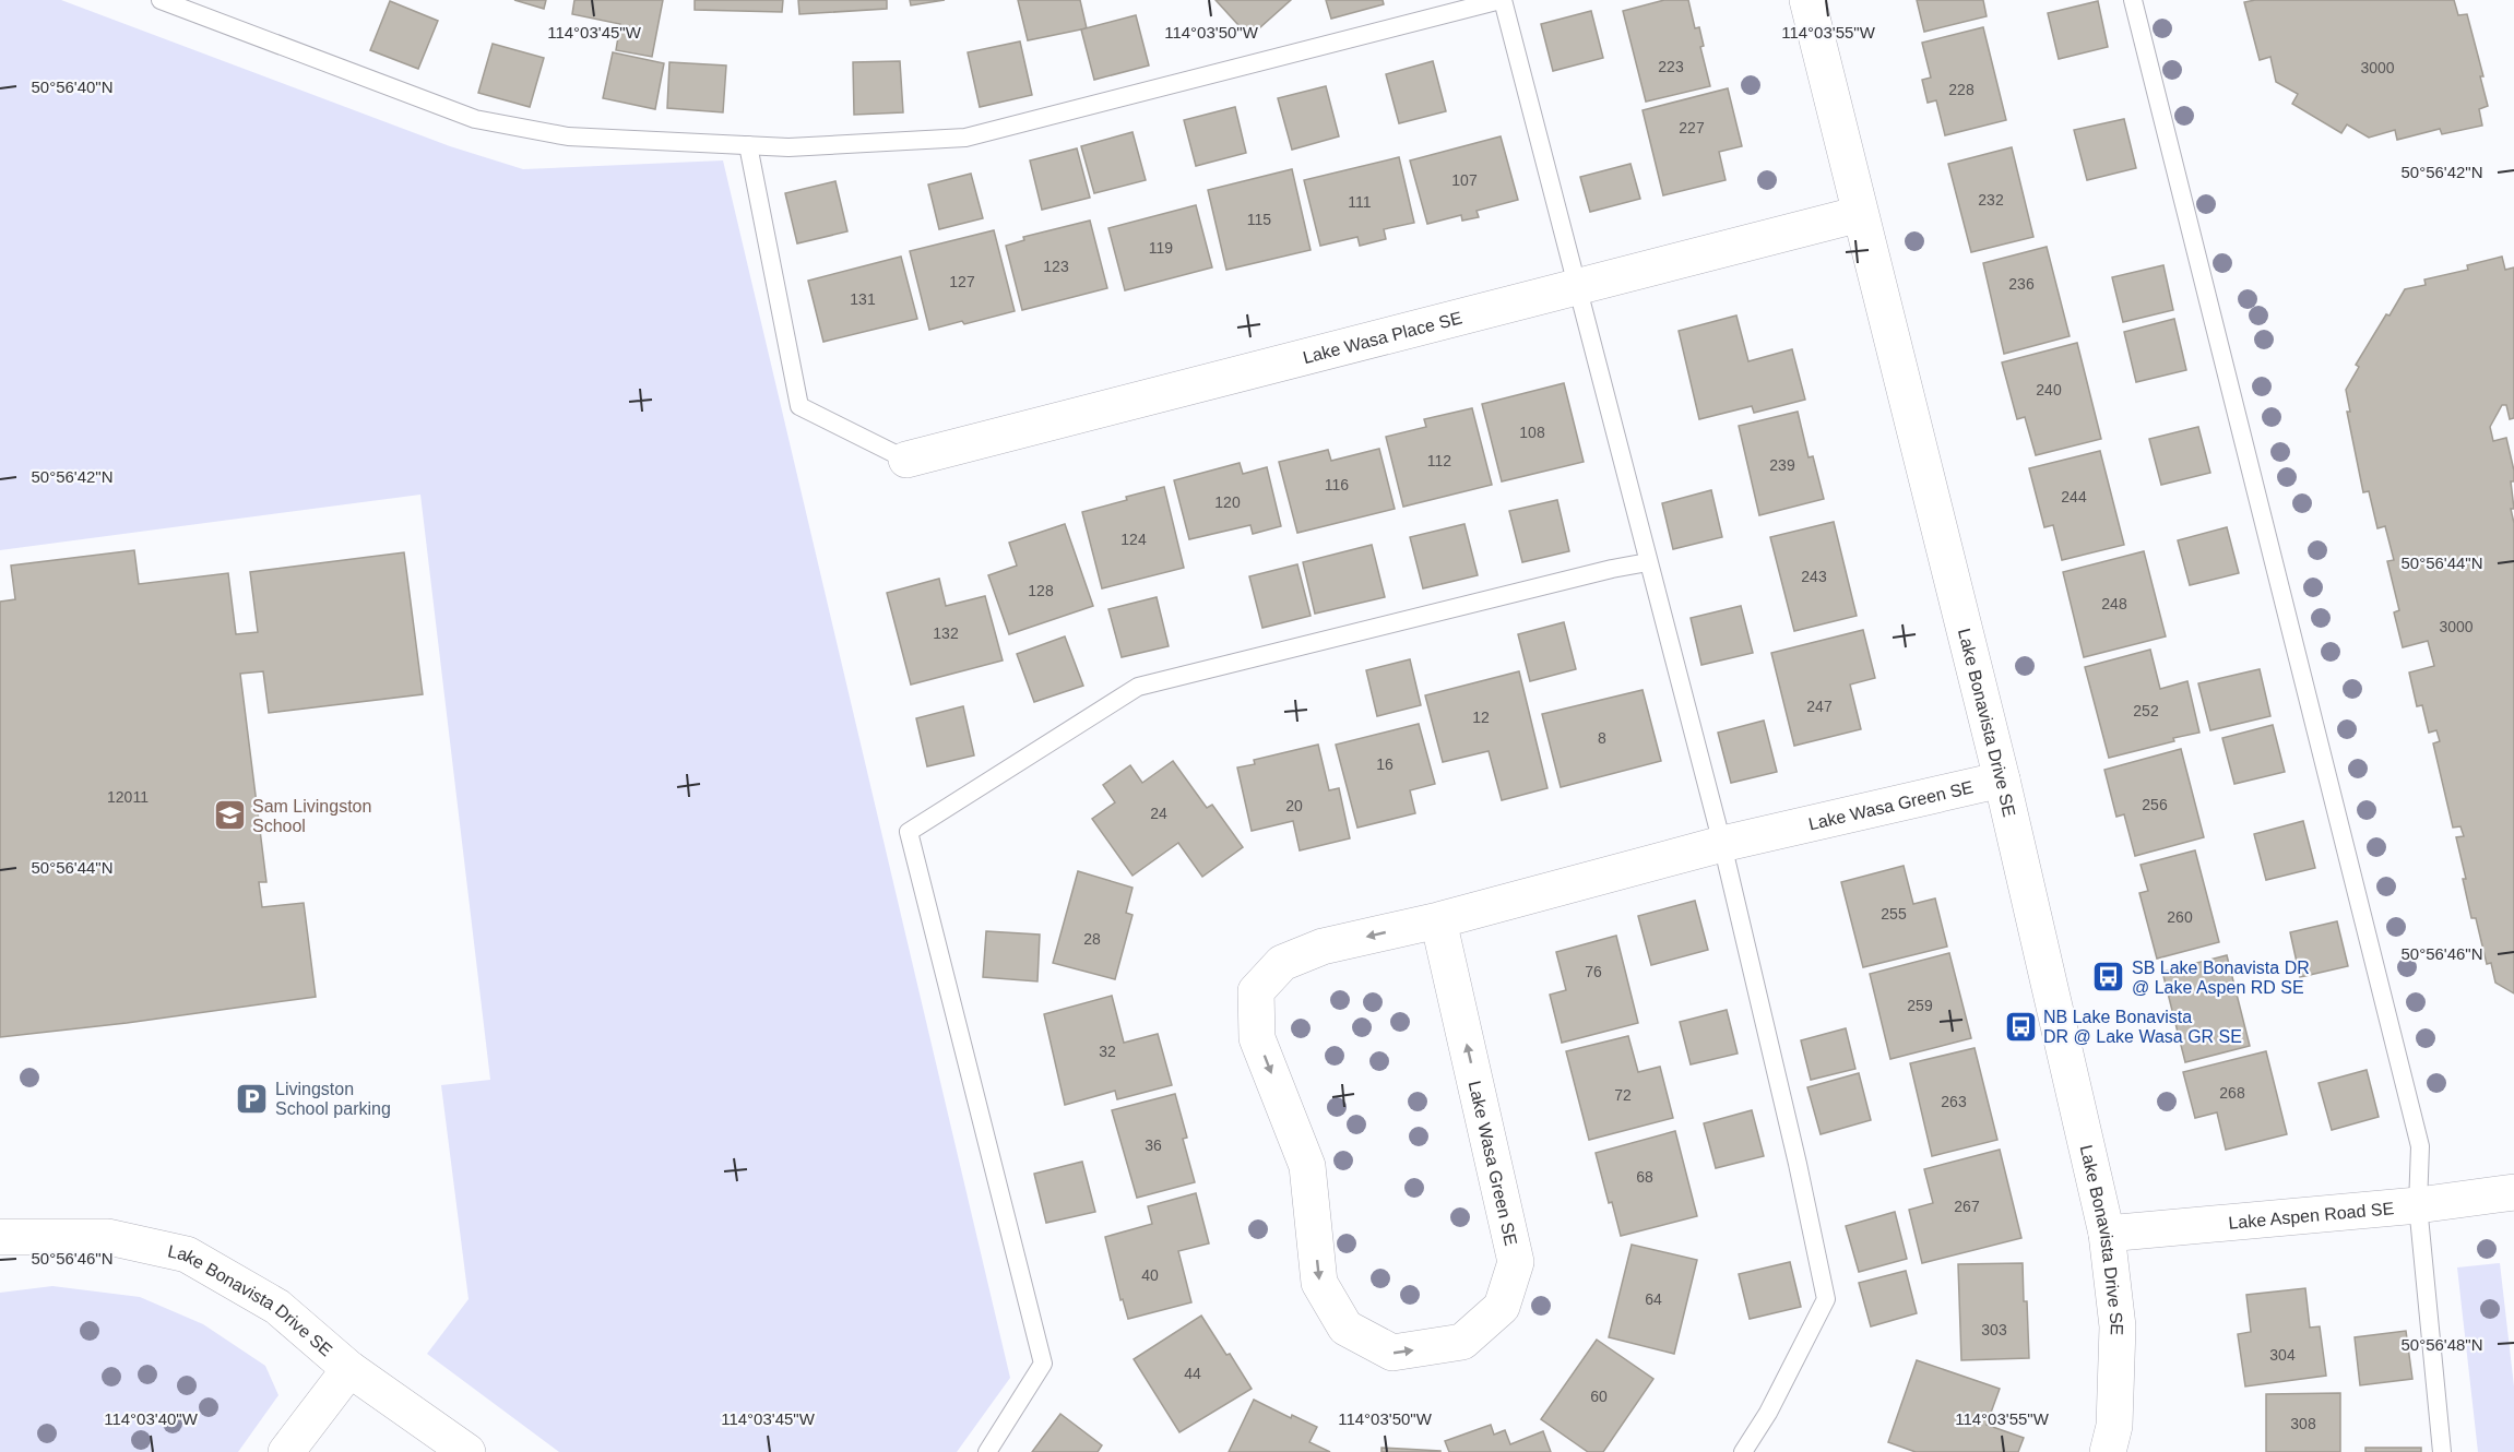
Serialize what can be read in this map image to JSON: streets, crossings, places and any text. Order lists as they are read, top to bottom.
{
  "streets": {
    "street": [
      "Lake Wasa Place SE",
      "Lake Bonavista Drive SE",
      "Lake Wasa Green SE",
      "Lake Aspen Road SE"
    ]
  },
  "crossings": [
    ["Lake Wasa Place SE", "Lake Bonavista Drive SE"],
    ["Lake Bonavista Drive SE", "Lake Wasa Green SE"],
    ["Lake Bonavista Drive SE", "Lake Aspen Road SE"]
  ],
  "places": {
    "school or university": ["Sam Livingston School"],
    "bus stop": ["SB Lake Bonavista DR @ Lake Aspen RD SE", "NB Lake Bonavista DR @ Lake Wasa GR SE"],
    "parking": ["Livingston School parking"]
  },
  "house_numbers": [
    "223",
    "3000",
    "228",
    "227",
    "107",
    "232",
    "111",
    "115",
    "119",
    "123",
    "127",
    "236",
    "131",
    "240",
    "108",
    "112",
    "239",
    "116",
    "244",
    "120",
    "124",
    "243",
    "128",
    "248",
    "3000",
    "132",
    "247",
    "252",
    "12",
    "8",
    "16",
    "12011",
    "256",
    "20",
    "24",
    "255",
    "260",
    "28",
    "76",
    "259",
    "32",
    "268",
    "72",
    "263",
    "36",
    "68",
    "267",
    "40",
    "64",
    "303",
    "304",
    "44",
    "60",
    "308"
  ],
  "coordinates": [
    "114°03'45\"W",
    "114°03'50\"W",
    "114°03'55\"W",
    "50°56'40\"N",
    "50°56'42\"N",
    "50°56'44\"N",
    "50°56'46\"N",
    "50°56'48\"N",
    "114°03'40\"W"
  ]
}
